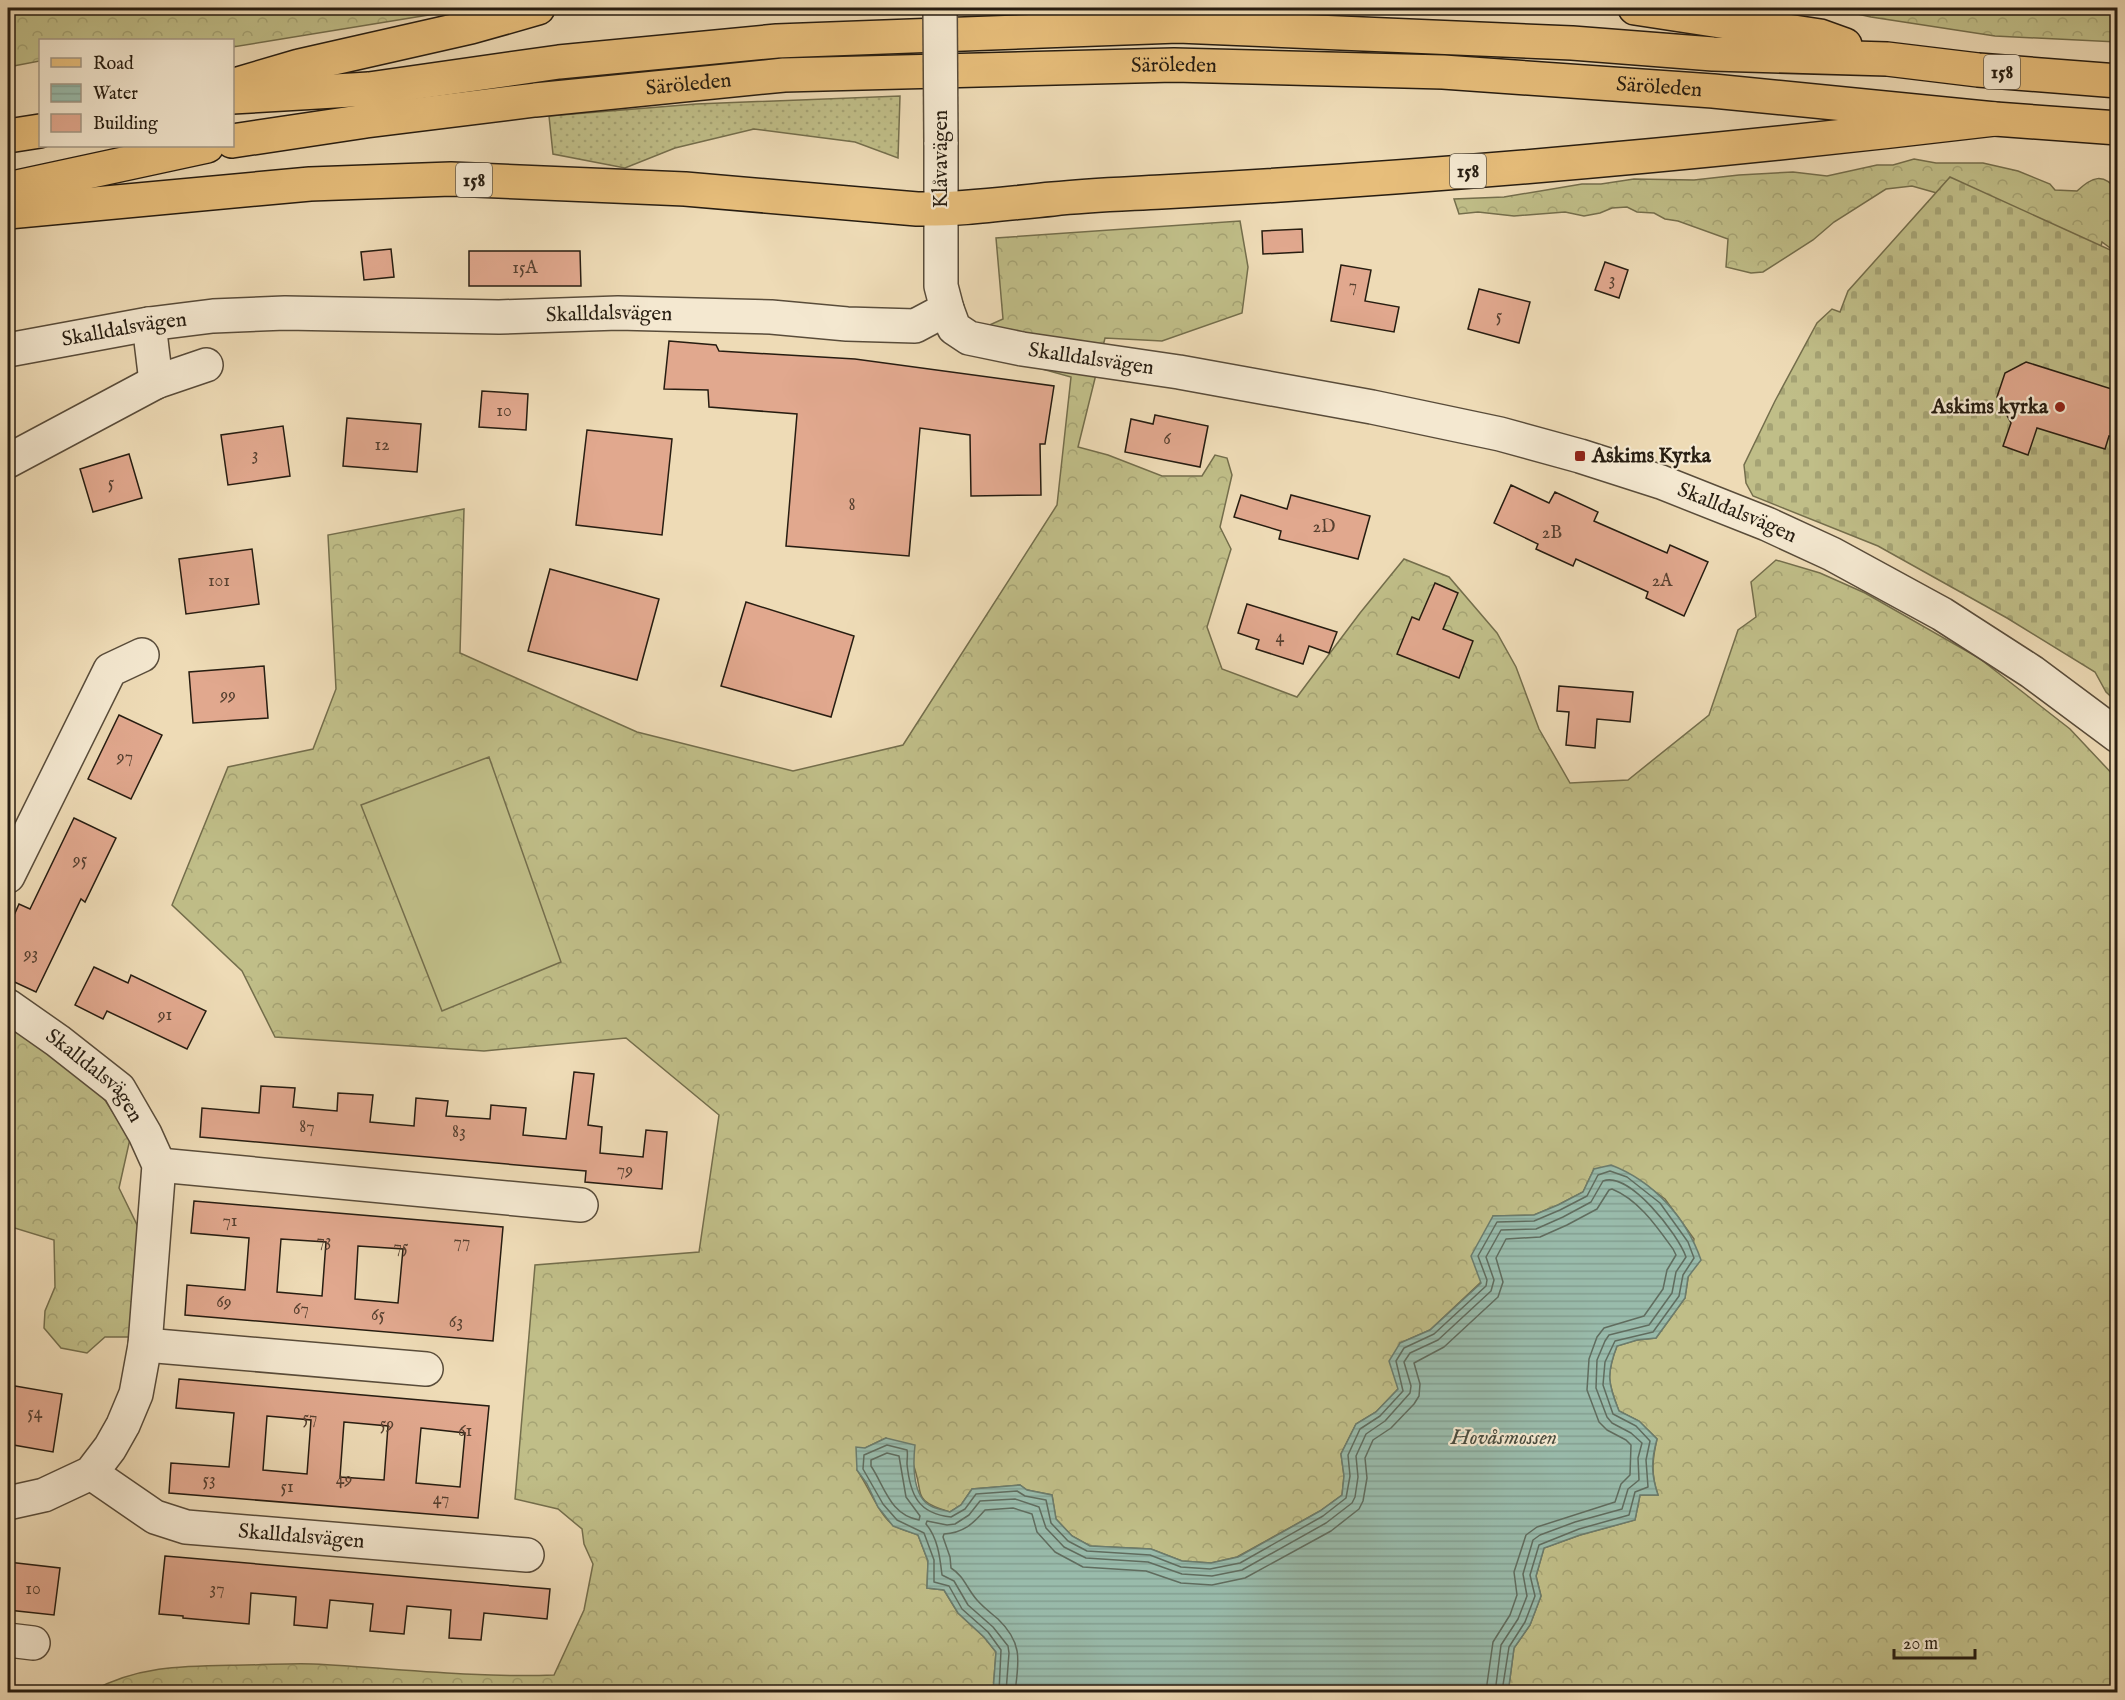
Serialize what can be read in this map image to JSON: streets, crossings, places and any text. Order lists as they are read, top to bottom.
{
  "streets": {
    "main road": ["Säröleden", "158"],
    "street": ["Klåvavägen", "Skalldalsvägen"]
  },
  "crossings": [
    ["Säröleden", "158"],
    ["158", "Klåvavägen"],
    ["Klåvavägen", "Skalldalsvägen"]
  ],
  "water": ["Hovåsmossen"],
  "places": {
    "other": ["Askims kyrka"],
    "transit": ["Askims Kyrka"]
  },
  "house_numbers": [
    "15A",
    "3",
    "7",
    "5",
    "10",
    "6",
    "12",
    "3",
    "5",
    "8",
    "2D",
    "2B",
    "101",
    "2A",
    "4",
    "99",
    "97",
    "95",
    "93",
    "91",
    "87",
    "83",
    "79",
    "71",
    "73",
    "77",
    "75",
    "69",
    "67",
    "65",
    "63",
    "54",
    "57",
    "59",
    "61",
    "49",
    "53",
    "51",
    "47",
    "10",
    "37"
  ],
  "legend": ["Road", "Water", "Building"],
  "scale_bar": "20 m"
}
